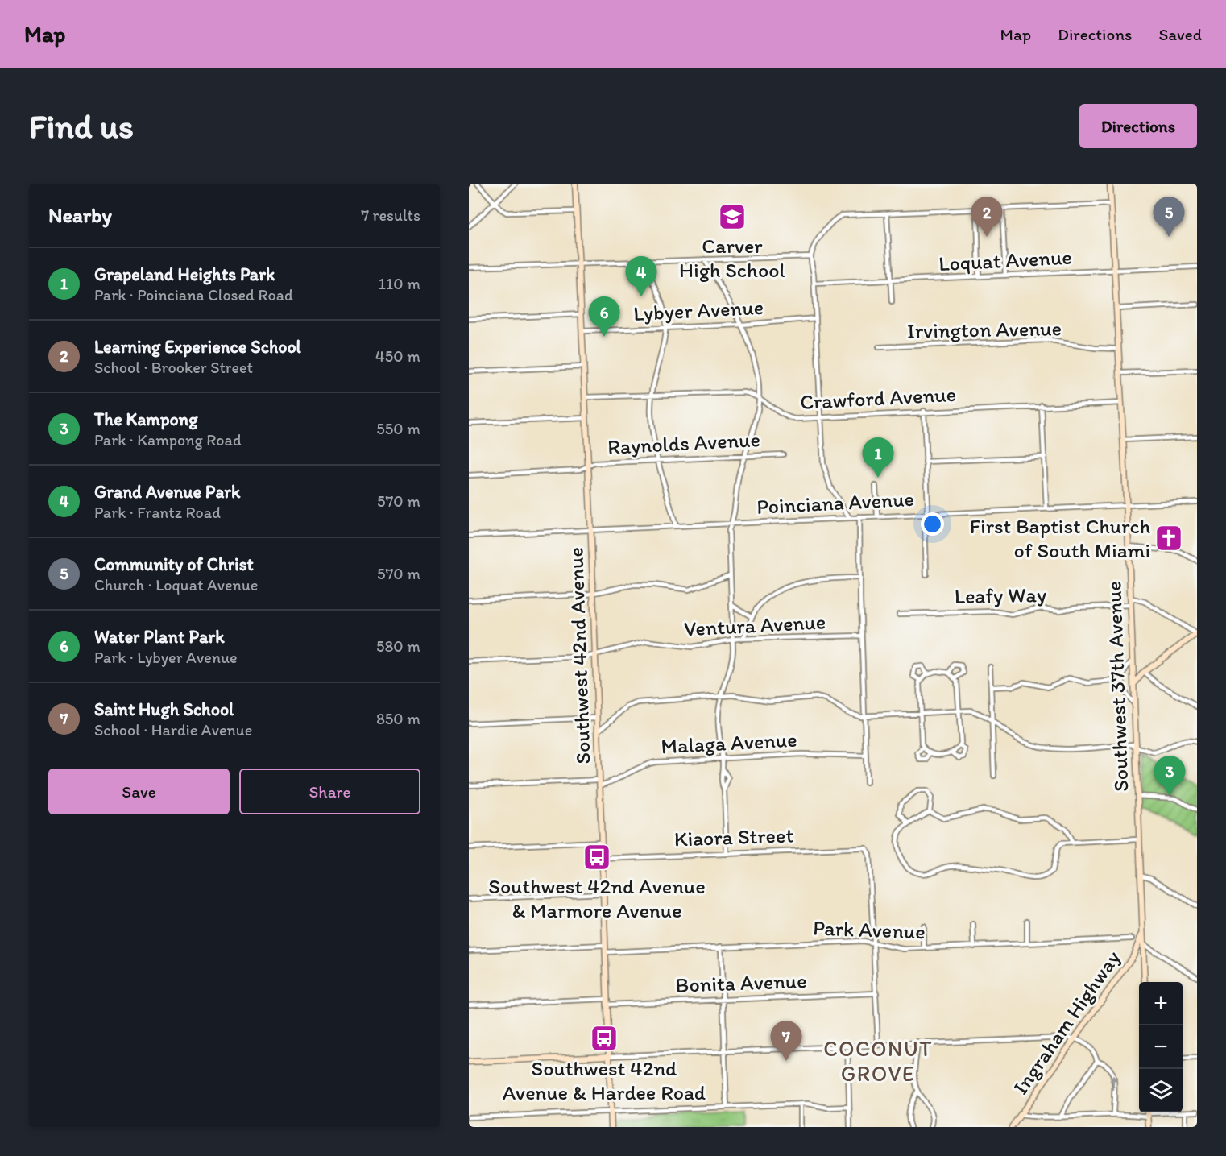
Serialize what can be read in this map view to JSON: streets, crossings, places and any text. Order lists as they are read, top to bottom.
{
  "streets": {
    "main road": ["Southwest 42nd Avenue", "Southwest 37th Avenue", "Ingraham Highway"],
    "street": [
      "Loquat Avenue",
      "Lybyer Avenue",
      "Irvington Avenue",
      "Crawford Avenue",
      "Raynolds Avenue",
      "Poinciana Avenue",
      "Leafy Way",
      "Ventura Avenue",
      "Malaga Avenue",
      "Kiaora Street",
      "Park Avenue",
      "Bonita Avenue"
    ]
  },
  "crossings": [
    ["Loquat Avenue", "Southwest 37th Avenue"],
    ["Lybyer Avenue", "Southwest 42nd Avenue"],
    ["Irvington Avenue", "Southwest 37th Avenue"],
    ["Crawford Avenue", "Southwest 42nd Avenue"],
    ["Crawford Avenue", "Southwest 37th Avenue"],
    ["Raynolds Avenue", "Southwest 42nd Avenue"],
    ["Poinciana Avenue", "Southwest 42nd Avenue"],
    ["Poinciana Avenue", "Southwest 37th Avenue"],
    ["Leafy Way", "Southwest 37th Avenue"],
    ["Ventura Avenue", "Southwest 42nd Avenue"],
    ["Southwest 42nd Avenue", "Malaga Avenue"],
    ["Southwest 42nd Avenue", "Kiaora Street"],
    ["Southwest 42nd Avenue", "Park Avenue"],
    ["Southwest 42nd Avenue", "Bonita Avenue"],
    ["Southwest 37th Avenue", "Ingraham Highway"],
    ["Kiaora Street", "Park Avenue"]
  ],
  "districts": ["COCONUT GROVE"],
  "places": {
    "school or university": ["Carver High School"],
    "church": ["First Baptist Church of South Miami"],
    "bus stop": ["Southwest 42nd Avenue & Marmore Avenue", "Southwest 42nd Avenue & Hardee Road"]
  },
  "page": {
    "header": "Map",
    "nav": ["Map", "Directions", "Saved"],
    "buttons": [
      "Directions",
      ["Save", "Share"]
    ],
    "title": "Find us",
    "heading": ["Nearby", "7 results"],
    "pins": [
      "2",
      "5",
      "4",
      "6",
      "1",
      "3",
      "7"
    ],
    "list": [
      {
        "mark": "1",
        "name": "Grapeland Heights Park",
        "note": "Park · Poinciana Closed Road",
        "value": "110 m"
      },
      {
        "mark": "2",
        "name": "Learning Experience School",
        "note": "School · Brooker Street",
        "value": "450 m"
      },
      {
        "mark": "3",
        "name": "The Kampong",
        "note": "Park · Kampong Road",
        "value": "550 m"
      },
      {
        "mark": "4",
        "name": "Grand Avenue Park",
        "note": "Park · Frantz Road",
        "value": "570 m"
      },
      {
        "mark": "5",
        "name": "Community of Christ",
        "note": "Church · Loquat Avenue",
        "value": "570 m"
      },
      {
        "mark": "6",
        "name": "Water Plant Park",
        "note": "Park · Lybyer Avenue",
        "value": "580 m"
      },
      {
        "mark": "7",
        "name": "Saint Hugh School",
        "note": "School · Hardie Avenue",
        "value": "850 m"
      }
    ],
    "map_buttons": ["+", "−"]
  }
}
